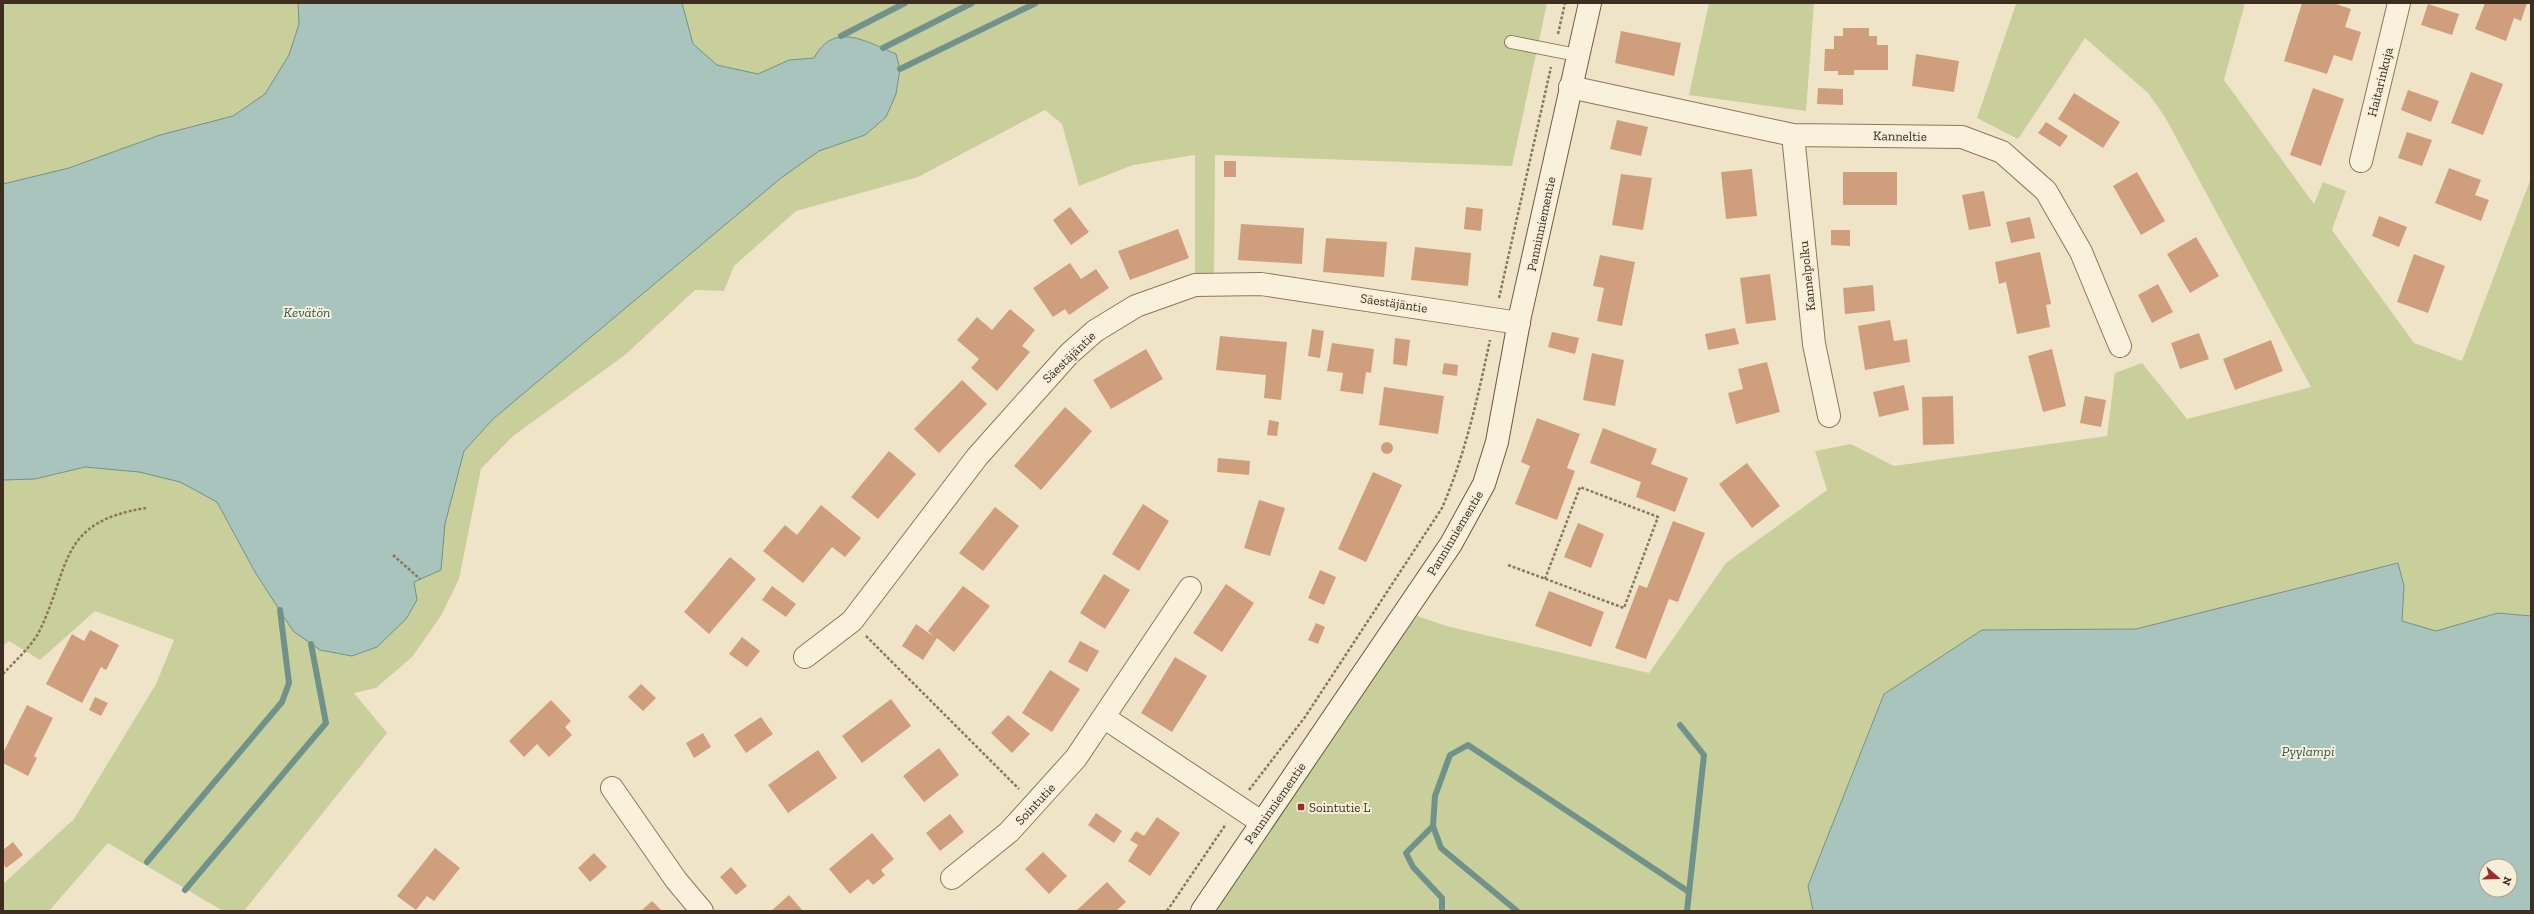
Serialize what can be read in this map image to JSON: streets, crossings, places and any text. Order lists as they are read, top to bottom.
{
  "streets": {
    "street": [
      "Haitarinkuja",
      "Kanneltie",
      "Panninniementie",
      "Kannelpolku",
      "Säestäjäntie",
      "Sointutie"
    ]
  },
  "crossings": [
    ["Kanneltie", "Panninniementie"],
    ["Kanneltie", "Kannelpolku"],
    ["Panninniementie", "Säestäjäntie"]
  ],
  "water": ["Kevätön", "Pyylampi"],
  "places": {
    "transit": ["Sointutie L"]
  },
  "north": "right"
}
